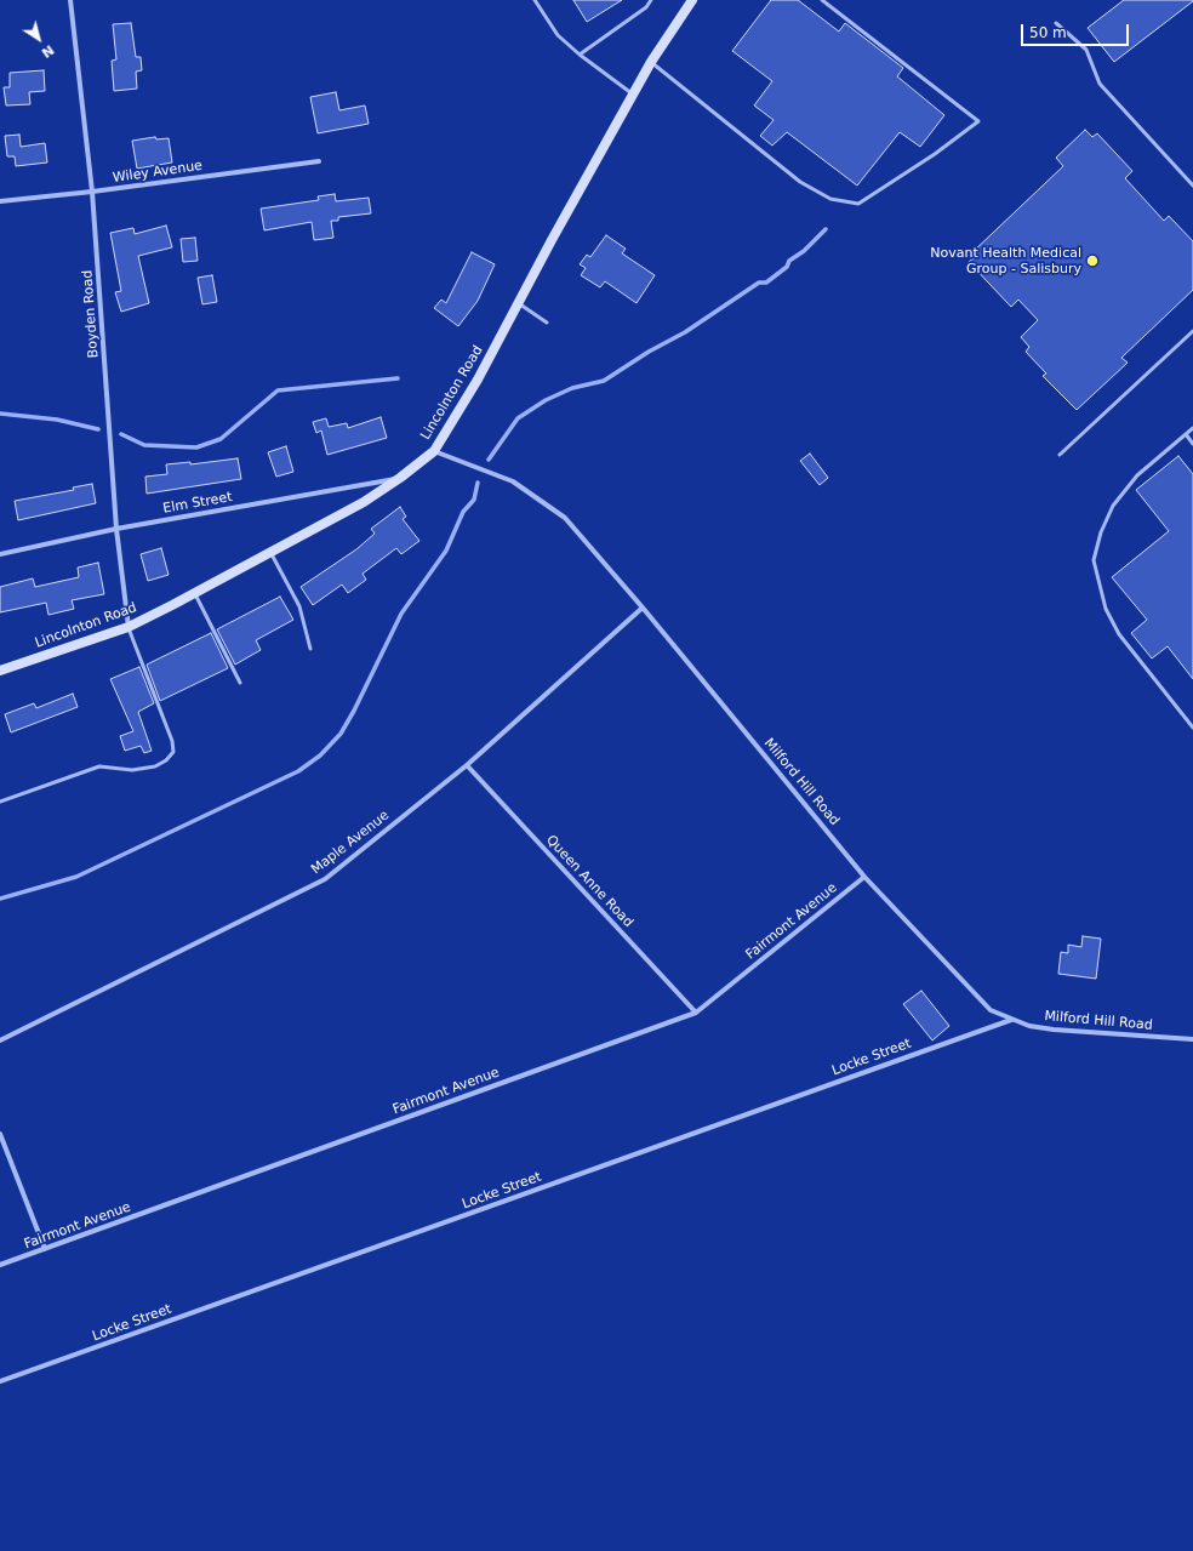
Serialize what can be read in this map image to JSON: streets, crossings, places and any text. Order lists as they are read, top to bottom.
{
  "streets": {
    "street": [
      "Wiley Avenue",
      "Boyden Road",
      "Lincolnton Road",
      "Elm Street",
      "Milford Hill Road",
      "Maple Avenue",
      "Queen Anne Road",
      "Fairmont Avenue",
      "Locke Street"
    ]
  },
  "crossings": [
    ["Wiley Avenue", "Boyden Road"],
    ["Boyden Road", "Lincolnton Road"],
    ["Boyden Road", "Elm Street"],
    ["Lincolnton Road", "Elm Street"],
    ["Lincolnton Road", "Milford Hill Road"],
    ["Milford Hill Road", "Maple Avenue"],
    ["Milford Hill Road", "Fairmont Avenue"],
    ["Milford Hill Road", "Locke Street"],
    ["Maple Avenue", "Queen Anne Road"],
    ["Queen Anne Road", "Fairmont Avenue"]
  ],
  "places": ["Novant Health Medical Group - Salisbury"],
  "scale_bar": "50 m",
  "north": "bottom right"
}
